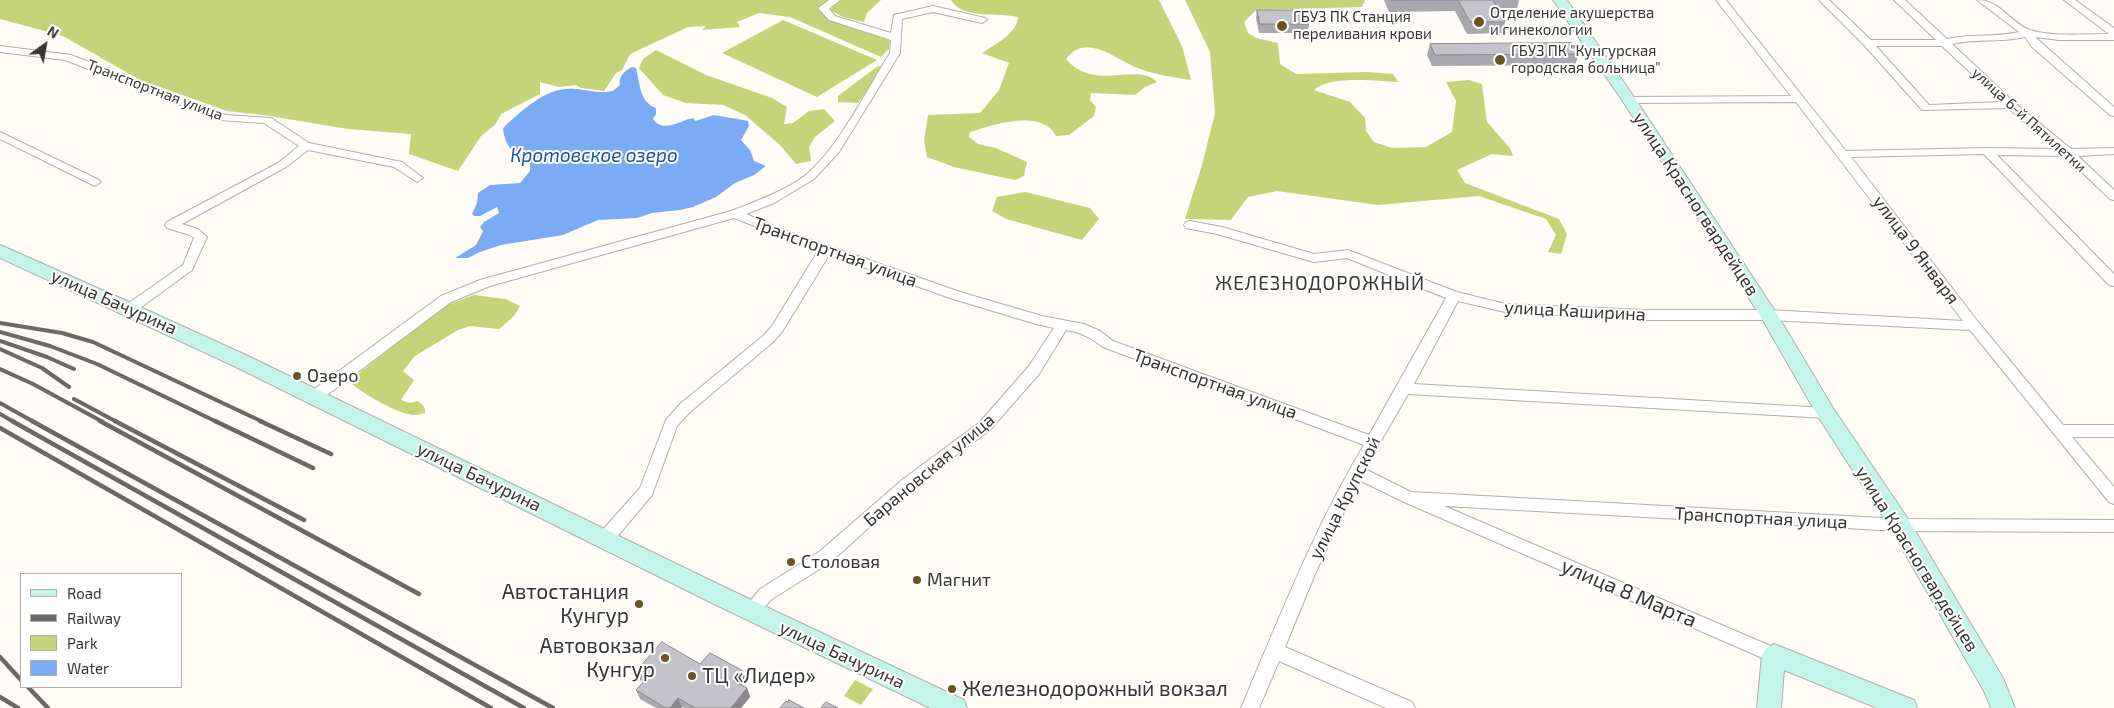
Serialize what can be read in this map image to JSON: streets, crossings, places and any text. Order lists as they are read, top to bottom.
{
  "streets": {
    "street": [
      "Транспортная улица",
      "улица 6-й Пятилетки",
      "улица Красногвардейцев",
      "улица 9 Января",
      "улица Бачурина",
      "улица Каширина",
      "Барановская улица",
      "улица Крупской",
      "улица 8 Марта"
    ]
  },
  "crossings": [
    ["Транспортная улица", "улица Красногвардейцев"],
    ["Транспортная улица", "улица Бачурина"],
    ["Транспортная улица", "Барановская улица"],
    ["Транспортная улица", "улица Крупской"],
    ["Транспортная улица", "улица 8 Марта"],
    ["улица Красногвардейцев", "улица Каширина"],
    ["улица 9 Января", "улица Каширина"],
    ["улица Бачурина", "Барановская улица"],
    ["улица Каширина", "улица Крупской"],
    ["улица Крупской", "улица 8 Марта"]
  ],
  "districts": ["ЖЕЛЕЗНОДОРОЖНЫЙ"],
  "water": ["Кротовское озеро"],
  "places": [
    "Отделение акушерства и гинекологии",
    "ГБУЗ ПК Станция переливания крови",
    "ГБУЗ ПК \"Кунгурская городская больница\"",
    "Озеро",
    "Столовая",
    "Магнит",
    "Автостанция Кунгур",
    "Автовокзал Кунгур",
    "ТЦ «Лидер»",
    "Железнодорожный вокзал"
  ],
  "legend": [
    "Road",
    "Railway",
    "Park",
    "Water"
  ],
  "north": "top right"
}
